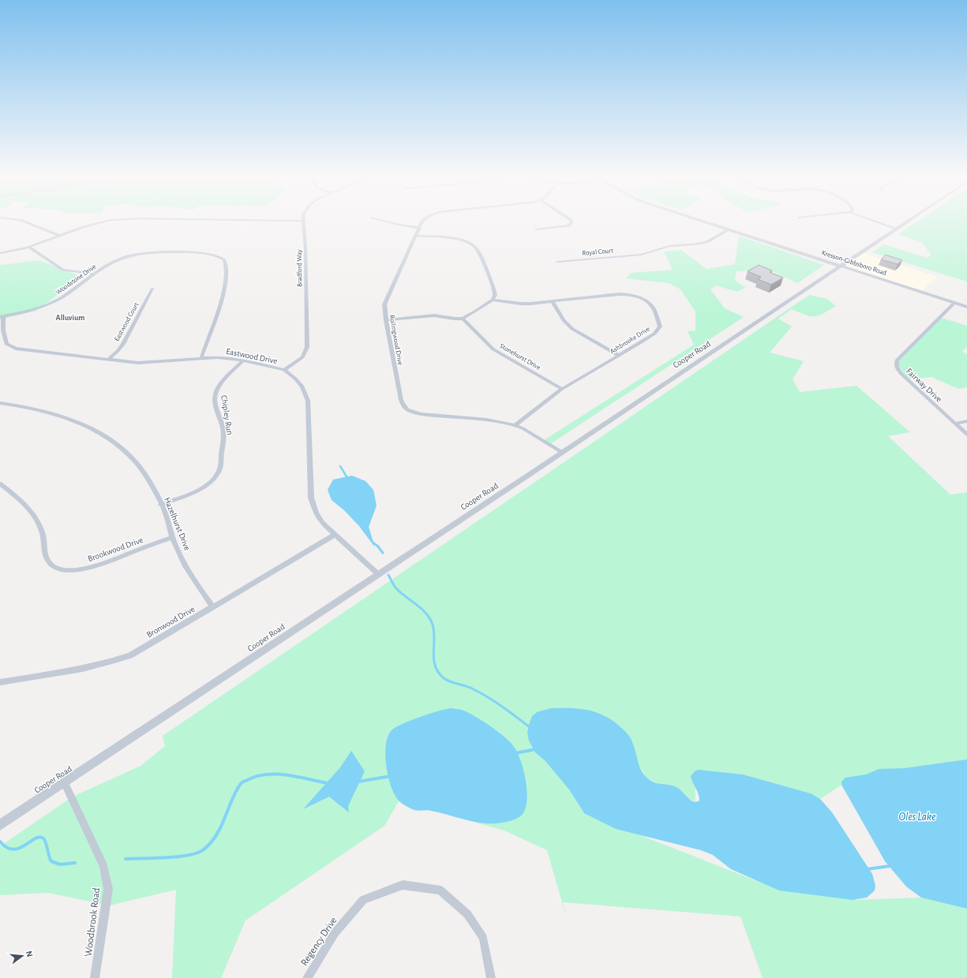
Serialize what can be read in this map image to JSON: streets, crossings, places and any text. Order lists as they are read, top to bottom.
{
  "streets": {
    "street": [
      "Royal Court",
      "Kresson-Gibbsboro Road",
      "Bradford Way",
      "Woodstone Drive",
      "Eastwood Court",
      "Rollingwood Drive",
      "Ashbrooke Drive",
      "Cooper Road",
      "Eastwood Drive",
      "Stonehurst Drive",
      "Fairway Drive",
      "Chipley Run",
      "Hazelhurst Drive",
      "Brookwood Drive",
      "Bronwood Drive",
      "Woodbrook Road",
      "Regency Drive"
    ]
  },
  "crossings": [
    ["Royal Court", "Kresson-Gibbsboro Road"],
    ["Kresson-Gibbsboro Road", "Cooper Road"],
    ["Kresson-Gibbsboro Road", "Fairway Drive"],
    ["Bradford Way", "Eastwood Drive"],
    ["Woodstone Drive", "Eastwood Drive"],
    ["Eastwood Court", "Eastwood Drive"],
    ["Rollingwood Drive", "Ashbrooke Drive"],
    ["Rollingwood Drive", "Cooper Road"],
    ["Ashbrooke Drive", "Stonehurst Drive"],
    ["Cooper Road", "Eastwood Drive"],
    ["Cooper Road", "Woodbrook Road"],
    ["Eastwood Drive", "Chipley Run"],
    ["Eastwood Drive", "Bronwood Drive"],
    ["Chipley Run", "Hazelhurst Drive"],
    ["Hazelhurst Drive", "Brookwood Drive"],
    ["Hazelhurst Drive", "Bronwood Drive"]
  ],
  "districts": ["Alluvium"],
  "water": ["Oles Lake"],
  "north": "right"
}
